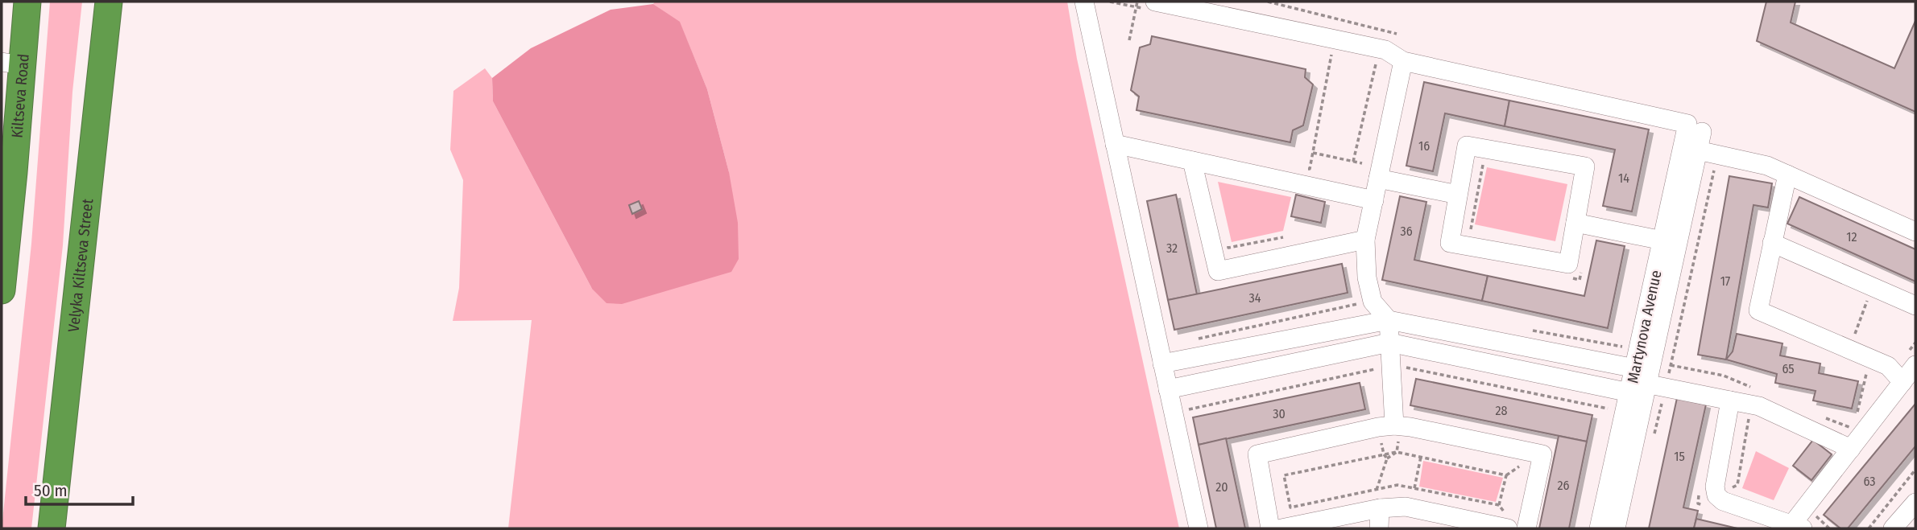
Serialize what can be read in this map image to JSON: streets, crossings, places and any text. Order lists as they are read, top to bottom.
{
  "streets": {
    "highway": ["Kiltseva Road", "Velyka Kiltseva Street"],
    "street": ["Martynova Avenue"]
  },
  "house_numbers": [
    "16",
    "14",
    "36",
    "12",
    "32",
    "17",
    "34",
    "65",
    "28",
    "30",
    "15",
    "63",
    "26",
    "20"
  ],
  "scale_bar": "50 m"
}
